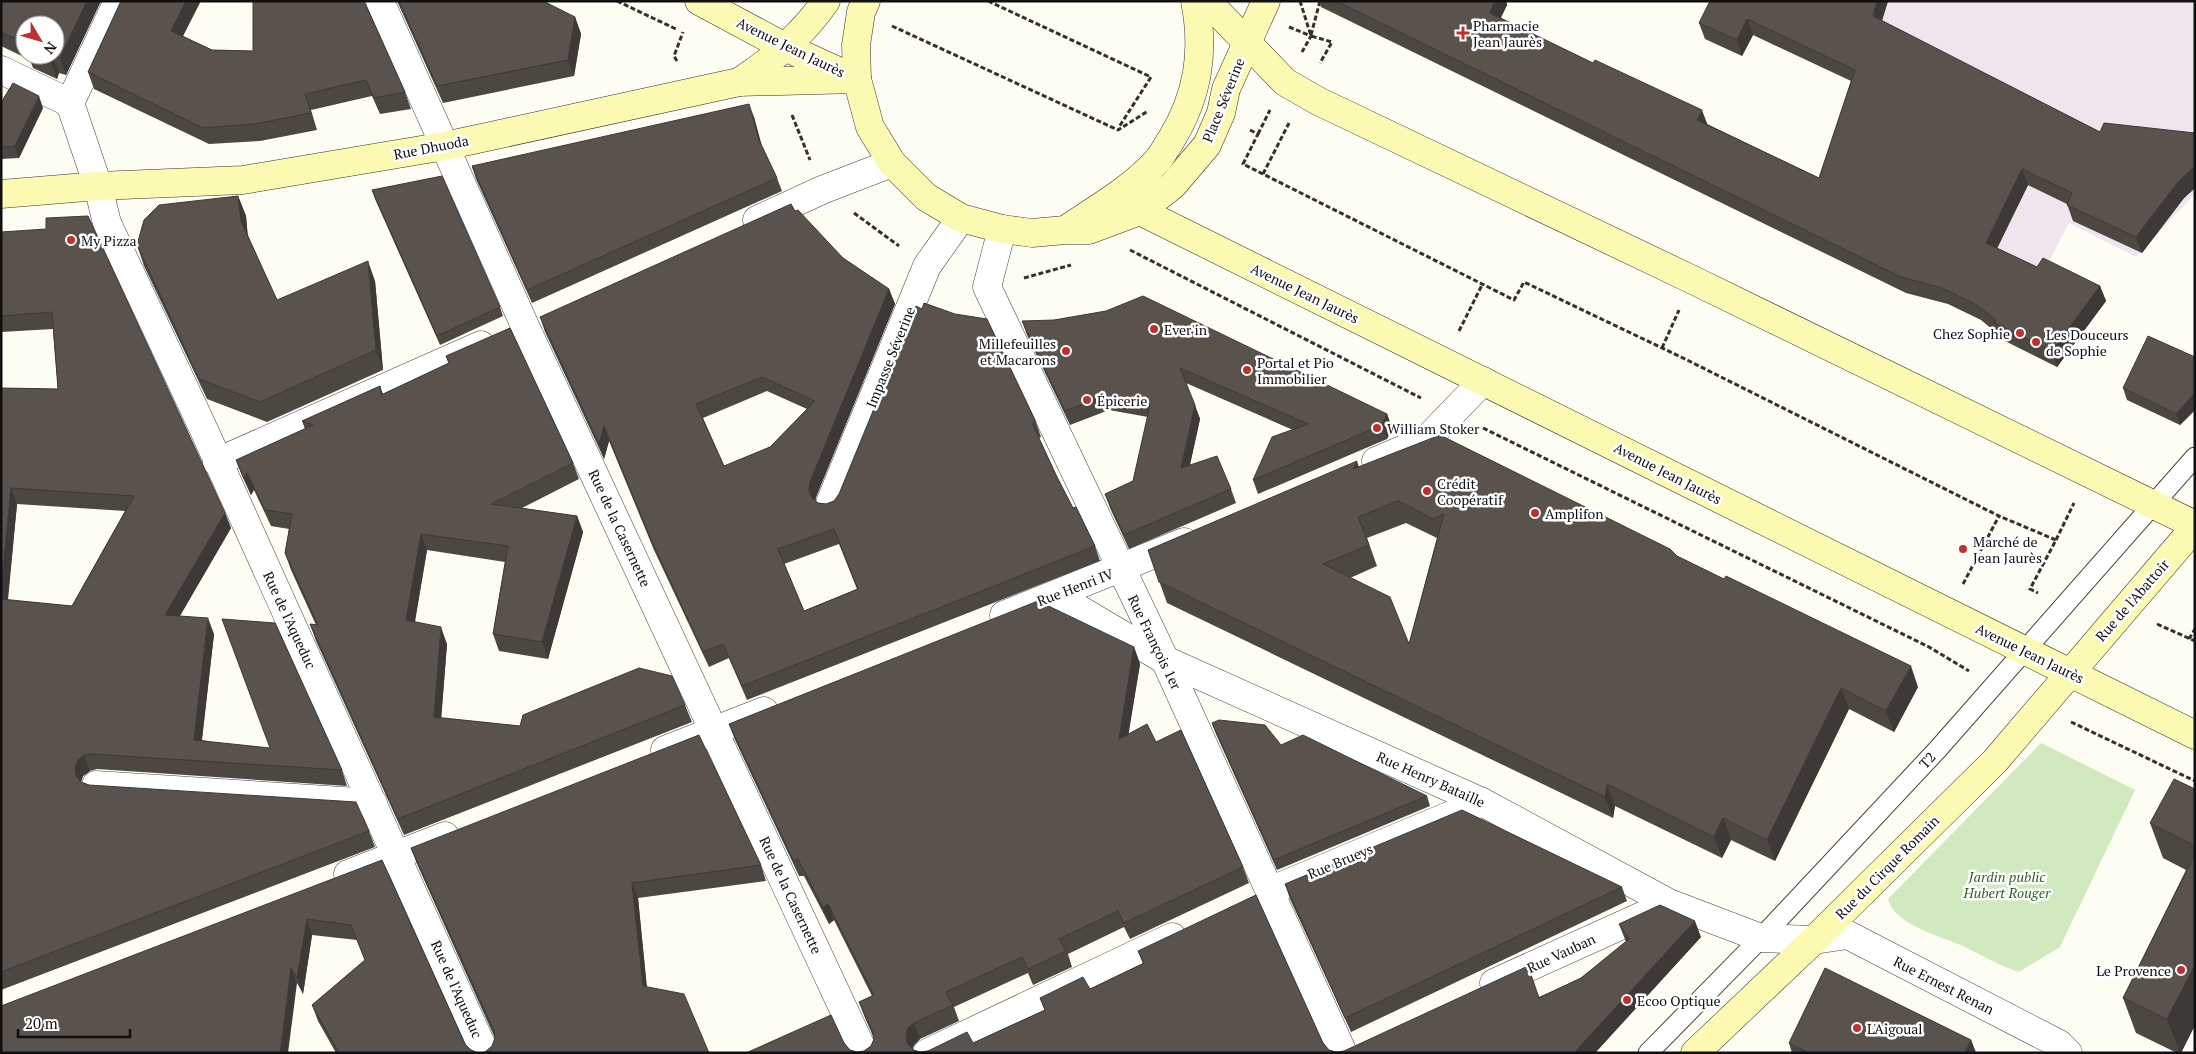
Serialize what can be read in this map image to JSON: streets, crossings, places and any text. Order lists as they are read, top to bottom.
{
  "streets": {
    "main road": [
      "Avenue Jean Jaurès",
      "Place Séverine",
      "Rue Dhuoda",
      "Rue de l'Abattoir",
      "Rue du Cirque Romain"
    ],
    "street": [
      "Impasse Séverine",
      "Rue de la Casernette",
      "Rue Henri IV",
      "Rue de l'Aqueduc",
      "Rue François 1er",
      "Rue Henry Bataille",
      "Rue Brueys",
      "Rue Vauban",
      "Rue Ernest Renan"
    ],
    "lane": ["T2"]
  },
  "crossings": [
    ["Avenue Jean Jaurès", "Place Séverine"],
    ["Avenue Jean Jaurès", "Rue Dhuoda"],
    ["Avenue Jean Jaurès", "Rue de l'Abattoir"],
    ["Avenue Jean Jaurès", "T2"],
    ["Avenue Jean Jaurès", "Rue du Cirque Romain"],
    ["Place Séverine", "Rue Dhuoda"],
    ["Place Séverine", "Impasse Séverine"],
    ["Rue Dhuoda", "Rue de la Casernette"],
    ["Rue Dhuoda", "Rue de l'Aqueduc"],
    ["Rue Henri IV", "Rue François 1er"],
    ["Rue Henri IV", "Rue Henry Bataille"],
    ["Rue de l'Abattoir", "Rue du Cirque Romain"],
    ["Rue François 1er", "Rue Henry Bataille"],
    ["Rue François 1er", "Rue Brueys"],
    ["T2", "Rue Henry Bataille"],
    ["Rue Henry Bataille", "Rue Brueys"],
    ["Rue Henry Bataille", "Rue du Cirque Romain"],
    ["Rue Henry Bataille", "Rue Vauban"],
    ["Rue Henry Bataille", "Rue Ernest Renan"],
    ["Rue du Cirque Romain", "Rue Ernest Renan"]
  ],
  "parks": ["Jardin public Hubert Rouger"],
  "places": {
    "health": ["Pharmacie Jean Jaurès"],
    "other": [
      "My Pizza",
      "Ever'in",
      "Chez Sophie",
      "Les Douceurs de Sophie",
      "Millefeuilles et Macarons",
      "Portal et Pio Immobilier",
      "Épicerie",
      "William Stoker",
      "Crédit Coopératif",
      "Amplifon",
      "Marché de Jean Jaurès",
      "Le Provence",
      "Ecoo Optique",
      "L'Aigoual"
    ]
  },
  "scale_bar": "20 m",
  "north": "bottom right"
}
